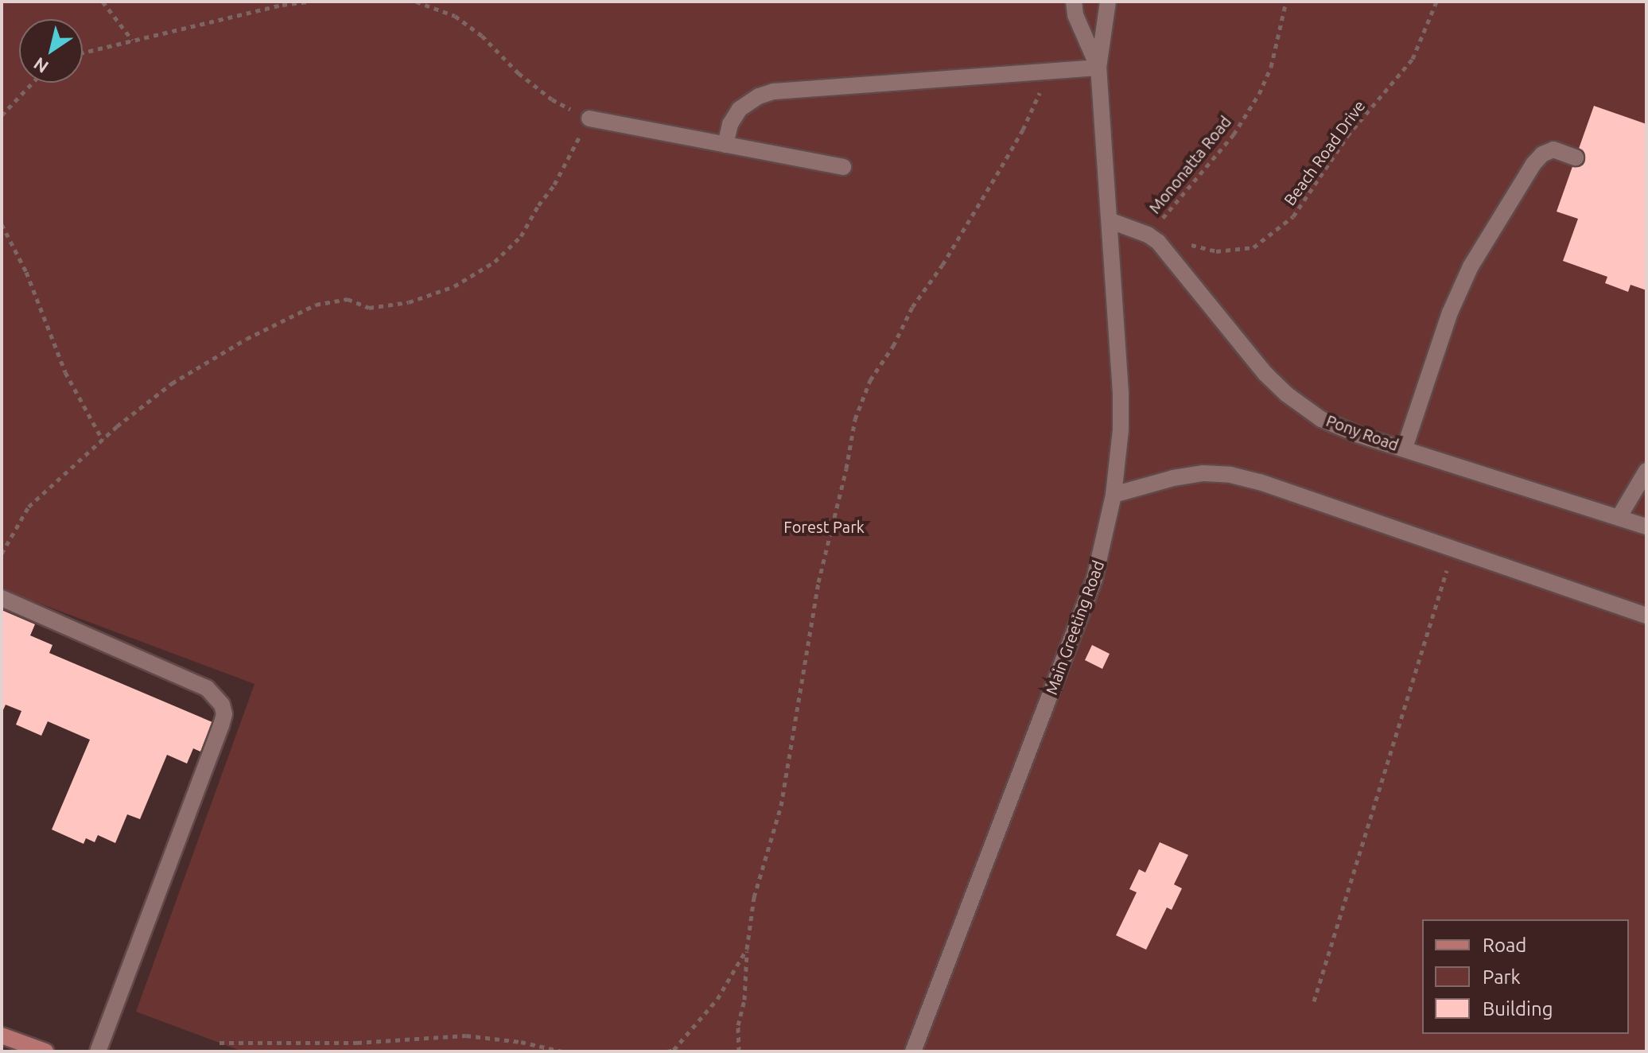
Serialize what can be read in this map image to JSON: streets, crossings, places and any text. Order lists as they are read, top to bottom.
{
  "streets": {
    "street": ["Pony Road", "Main Greeting Road"],
    "path": ["Beach Road Drive", "Mononatta Road"]
  },
  "crossings": [
    ["Beach Road Drive", "Mononatta Road"],
    ["Beach Road Drive", "Pony Road"],
    ["Mononatta Road", "Pony Road"],
    ["Pony Road", "Main Greeting Road"]
  ],
  "parks": ["Forest Park"],
  "legend": ["Road", "Park", "Building"],
  "north": "bottom left"
}
